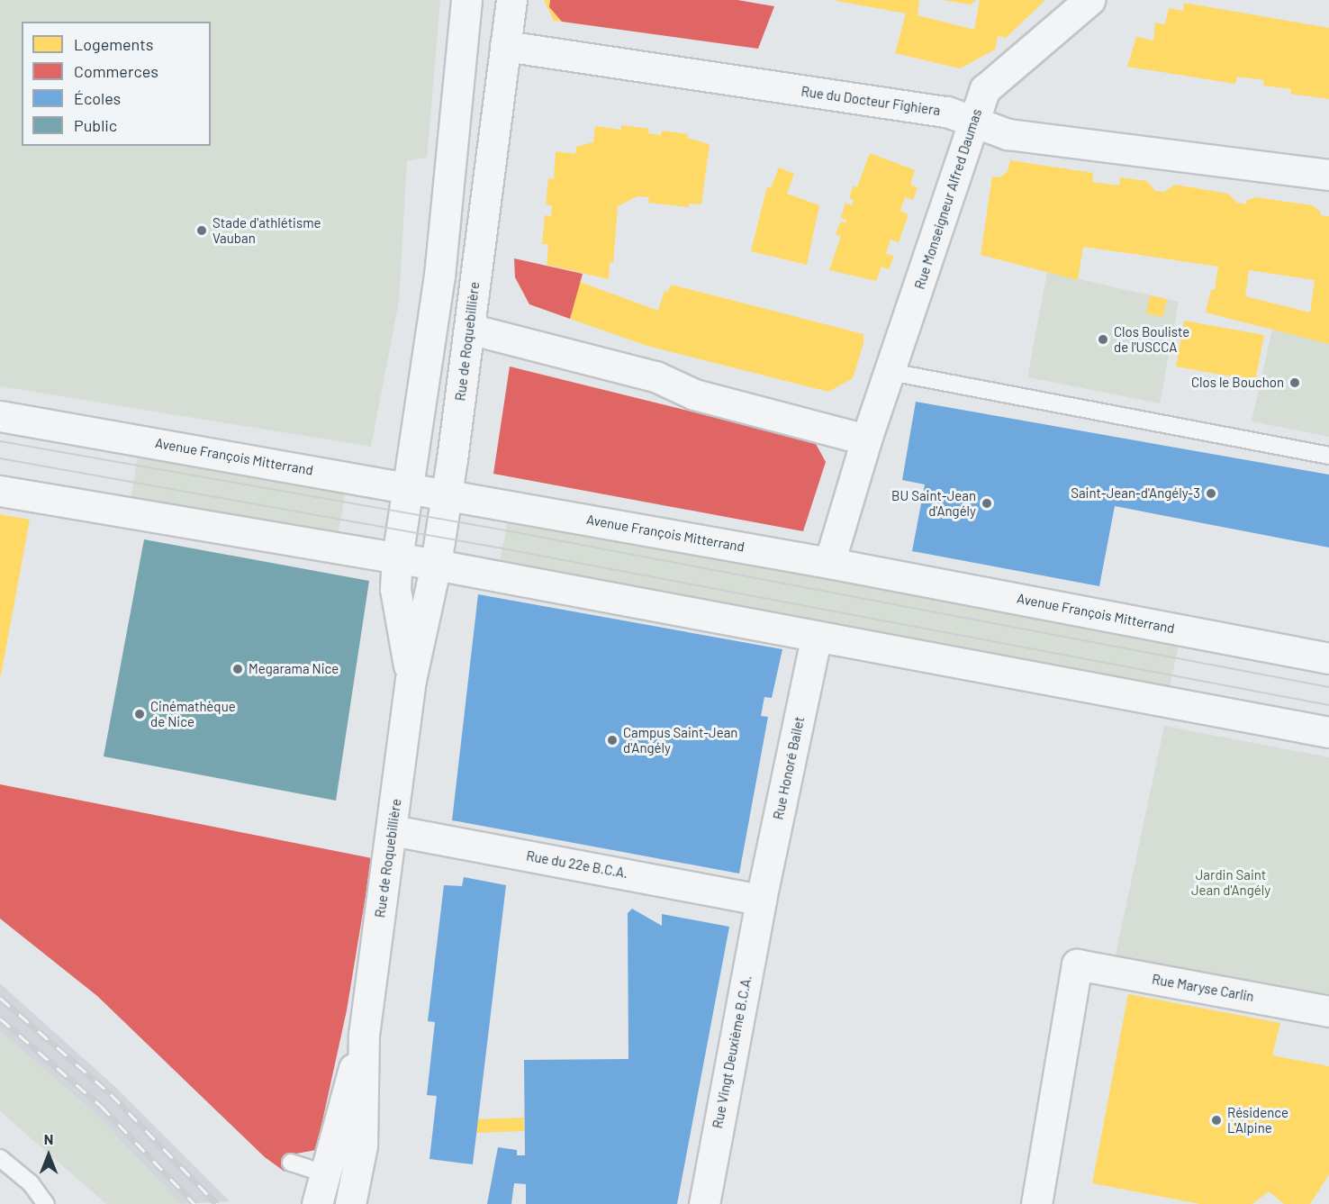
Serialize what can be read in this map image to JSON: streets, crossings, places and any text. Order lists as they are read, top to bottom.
{
  "streets": {
    "street": [
      "Rue du Docteur Fighiera",
      "Rue Monseigneur Alfred Daumas",
      "Rue de Roquebillière",
      "Avenue François Mitterrand",
      "Rue Honoré Bailet",
      "Rue du 22e B.C.A.",
      "Rue Maryse Carlin",
      "Rue Vingt Deuxième B.C.A."
    ]
  },
  "crossings": [
    ["Rue du Docteur Fighiera", "Rue Monseigneur Alfred Daumas"],
    ["Rue du Docteur Fighiera", "Rue de Roquebillière"],
    ["Rue Monseigneur Alfred Daumas", "Avenue François Mitterrand"],
    ["Rue de Roquebillière", "Avenue François Mitterrand"],
    ["Rue de Roquebillière", "Rue du 22e B.C.A."],
    ["Rue Honoré Bailet", "Rue du 22e B.C.A."],
    ["Rue Honoré Bailet", "Rue Vingt Deuxième B.C.A."],
    ["Rue du 22e B.C.A.", "Rue Vingt Deuxième B.C.A."]
  ],
  "parks": ["Jardin Saint Jean d'Angély"],
  "places": [
    "Stade d'athlétisme Vauban",
    "Clos Bouliste de l'USCCA",
    "Clos le Bouchon",
    "Saint-Jean-d'Angély-3",
    "BU Saint-Jean d'Angély",
    "Megarama Nice",
    "Cinémathèque de Nice",
    "Campus Saint-Jean d'Angély",
    "Résidence L'Alpine"
  ],
  "legend": [
    "Logements",
    "Commerces",
    "Écoles",
    "Public"
  ],
  "north": "top"
}
